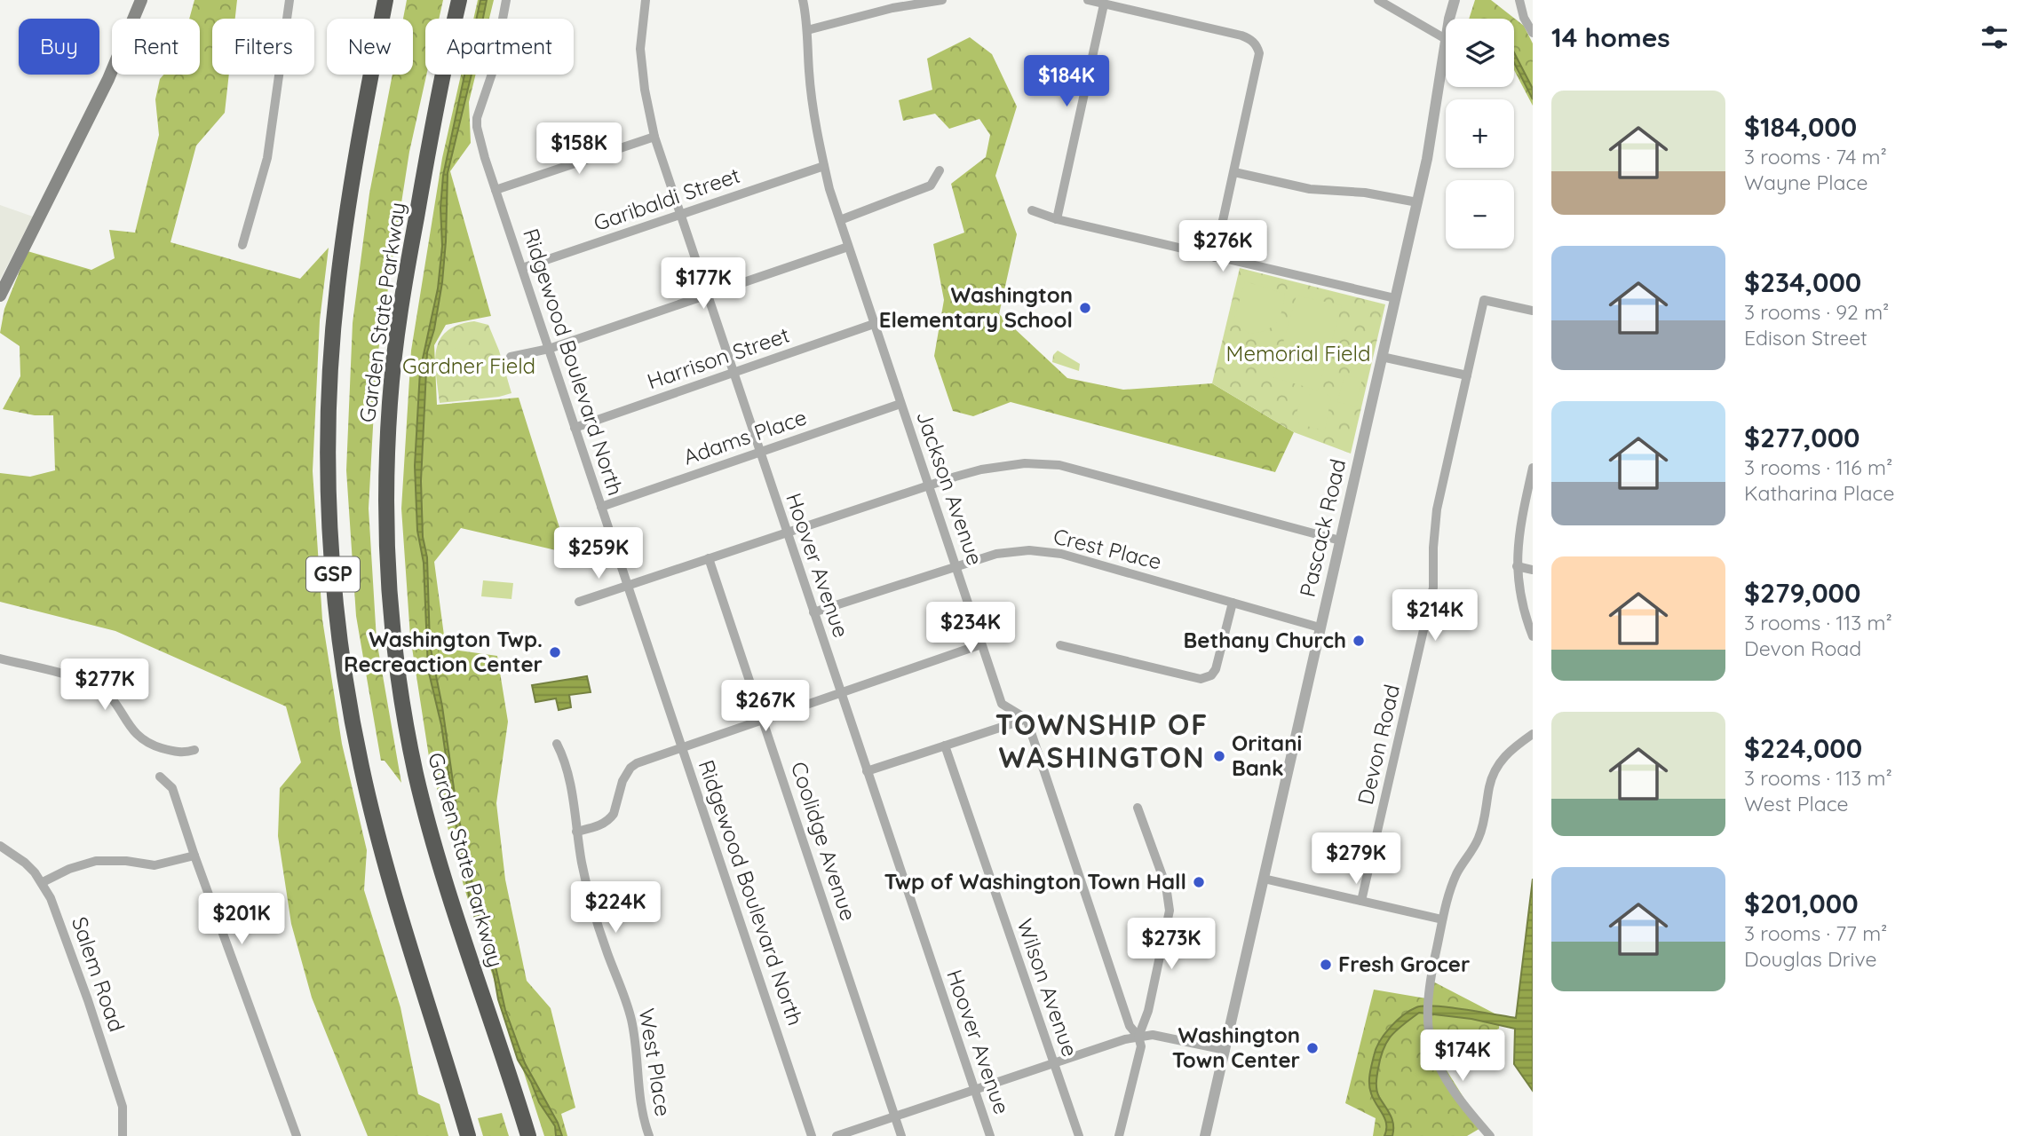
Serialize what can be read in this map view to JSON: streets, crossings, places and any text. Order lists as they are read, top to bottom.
{
  "streets": {
    "highway": ["Garden State Parkway", "GSP"],
    "street": [
      "Garibaldi Street",
      "Harrison Street",
      "Ridgewood Boulevard North",
      "Adams Place",
      "Jackson Avenue",
      "Pascack Road",
      "Crest Place",
      "Hoover Avenue",
      "Devon Road",
      "Coolidge Avenue",
      "Salem Road",
      "Wilson Avenue",
      "West Place"
    ]
  },
  "crossings": [
    ["Garibaldi Street", "Ridgewood Boulevard North"],
    ["Garibaldi Street", "Jackson Avenue"],
    ["Garibaldi Street", "Hoover Avenue"],
    ["Harrison Street", "Ridgewood Boulevard North"],
    ["Harrison Street", "Jackson Avenue"],
    ["Harrison Street", "Hoover Avenue"],
    ["Ridgewood Boulevard North", "Adams Place"],
    ["Adams Place", "Jackson Avenue"],
    ["Adams Place", "Hoover Avenue"],
    ["Jackson Avenue", "Crest Place"],
    ["Pascack Road", "Crest Place"],
    ["Crest Place", "Hoover Avenue"]
  ],
  "districts": ["TOWNSHIP OF WASHINGTON"],
  "parks": ["Memorial Field", "Gardner Field"],
  "places": [
    "Washington Elementary School",
    "Bethany Church",
    "Washington Twp. Recreaction Center",
    "Oritani Bank",
    "Twp of Washington Town Hall",
    "Fresh Grocer",
    "Washington Town Center"
  ],
  "page": {
    "heading": "14 homes",
    "map_buttons": ["+", "−"],
    "chip": [
      "Buy",
      "Rent",
      "Filters",
      "New",
      "Apartment"
    ],
    "price": [
      "$184K",
      "$158K",
      "$276K",
      "$177K",
      "$259K",
      "$214K",
      "$234K",
      "$277K",
      "$267K",
      "$279K",
      "$224K",
      "$201K",
      "$273K",
      "$174K"
    ],
    "list": [
      {
        "name": "$184,000",
        "note": "3 rooms · 74 m² · Wayne Place"
      },
      {
        "name": "$234,000",
        "note": "3 rooms · 92 m² · Edison Street"
      },
      {
        "name": "$277,000",
        "note": "3 rooms · 116 m² · Katharina Place"
      },
      {
        "name": "$279,000",
        "note": "3 rooms · 113 m² · Devon Road"
      },
      {
        "name": "$224,000",
        "note": "3 rooms · 113 m² · West Place"
      },
      {
        "name": "$201,000",
        "note": "3 rooms · 77 m² · Douglas Drive"
      }
    ]
  }
}
